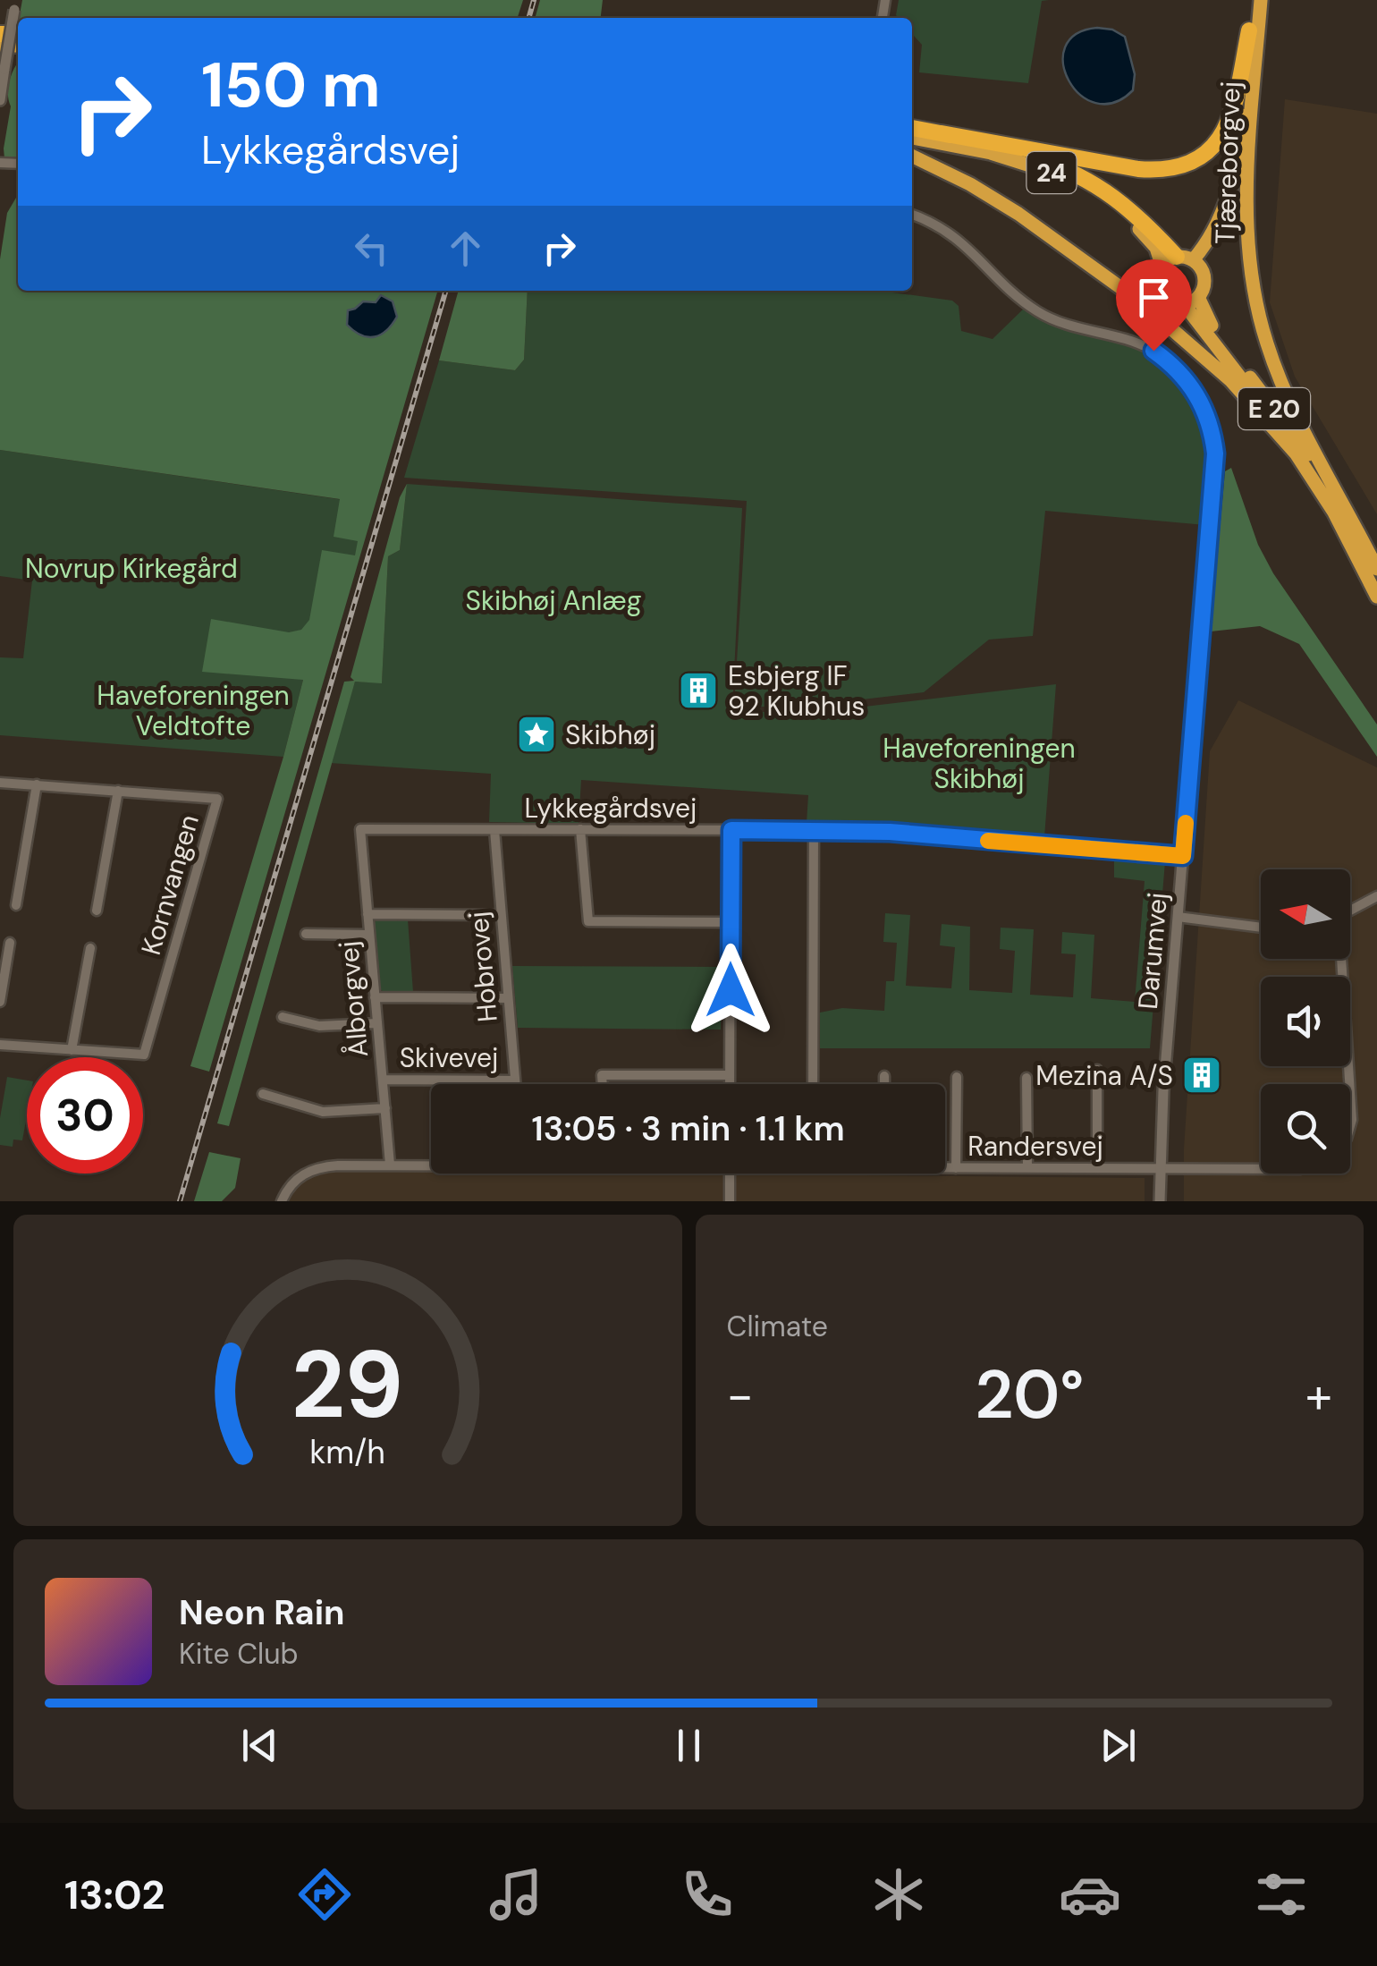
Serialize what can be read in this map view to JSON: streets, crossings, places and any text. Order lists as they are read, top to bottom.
{
  "streets": {
    "highway": ["Tjæreborgvej", "24", "E 20"],
    "street": [
      "Lykkegårdsvej",
      "Kornvangen",
      "Darumvej",
      "Hobrovej",
      "Ålborgvej",
      "Skivevej",
      "Randersvej"
    ]
  },
  "crossings": [
    ["Tjæreborgvej", "24"],
    ["Tjæreborgvej", "E 20"],
    ["24", "E 20"],
    ["Lykkegårdsvej", "Darumvej"],
    ["Lykkegårdsvej", "Hobrovej"],
    ["Lykkegårdsvej", "Ålborgvej"],
    ["Darumvej", "Randersvej"],
    ["Hobrovej", "Skivevej"],
    ["Ålborgvej", "Skivevej"],
    ["Ålborgvej", "Randersvej"]
  ],
  "parks": [
    "Novrup Kirkegård",
    "Skibhøj Anlæg",
    "Haveforeningen Veldtofte",
    "Haveforeningen Skibhøj"
  ],
  "places": {
    "building": ["Esbjerg IF 92 Klubhus", "Mezina A/S"],
    "place": ["Skibhøj"]
  },
  "north": "left",
  "page": {
    "turn": ["150 m", "Lykkegårdsvej"],
    "limit": "30",
    "trip": "13:05 · 3 min · 1.1 km",
    "tile": "Climate",
    "heat": ["−", "20°", "+"],
    "song": ["Neon Rain", "Kite Club"],
    "tabs": "13:02",
    "gauge": ["29", "km/h"]
  }
}
